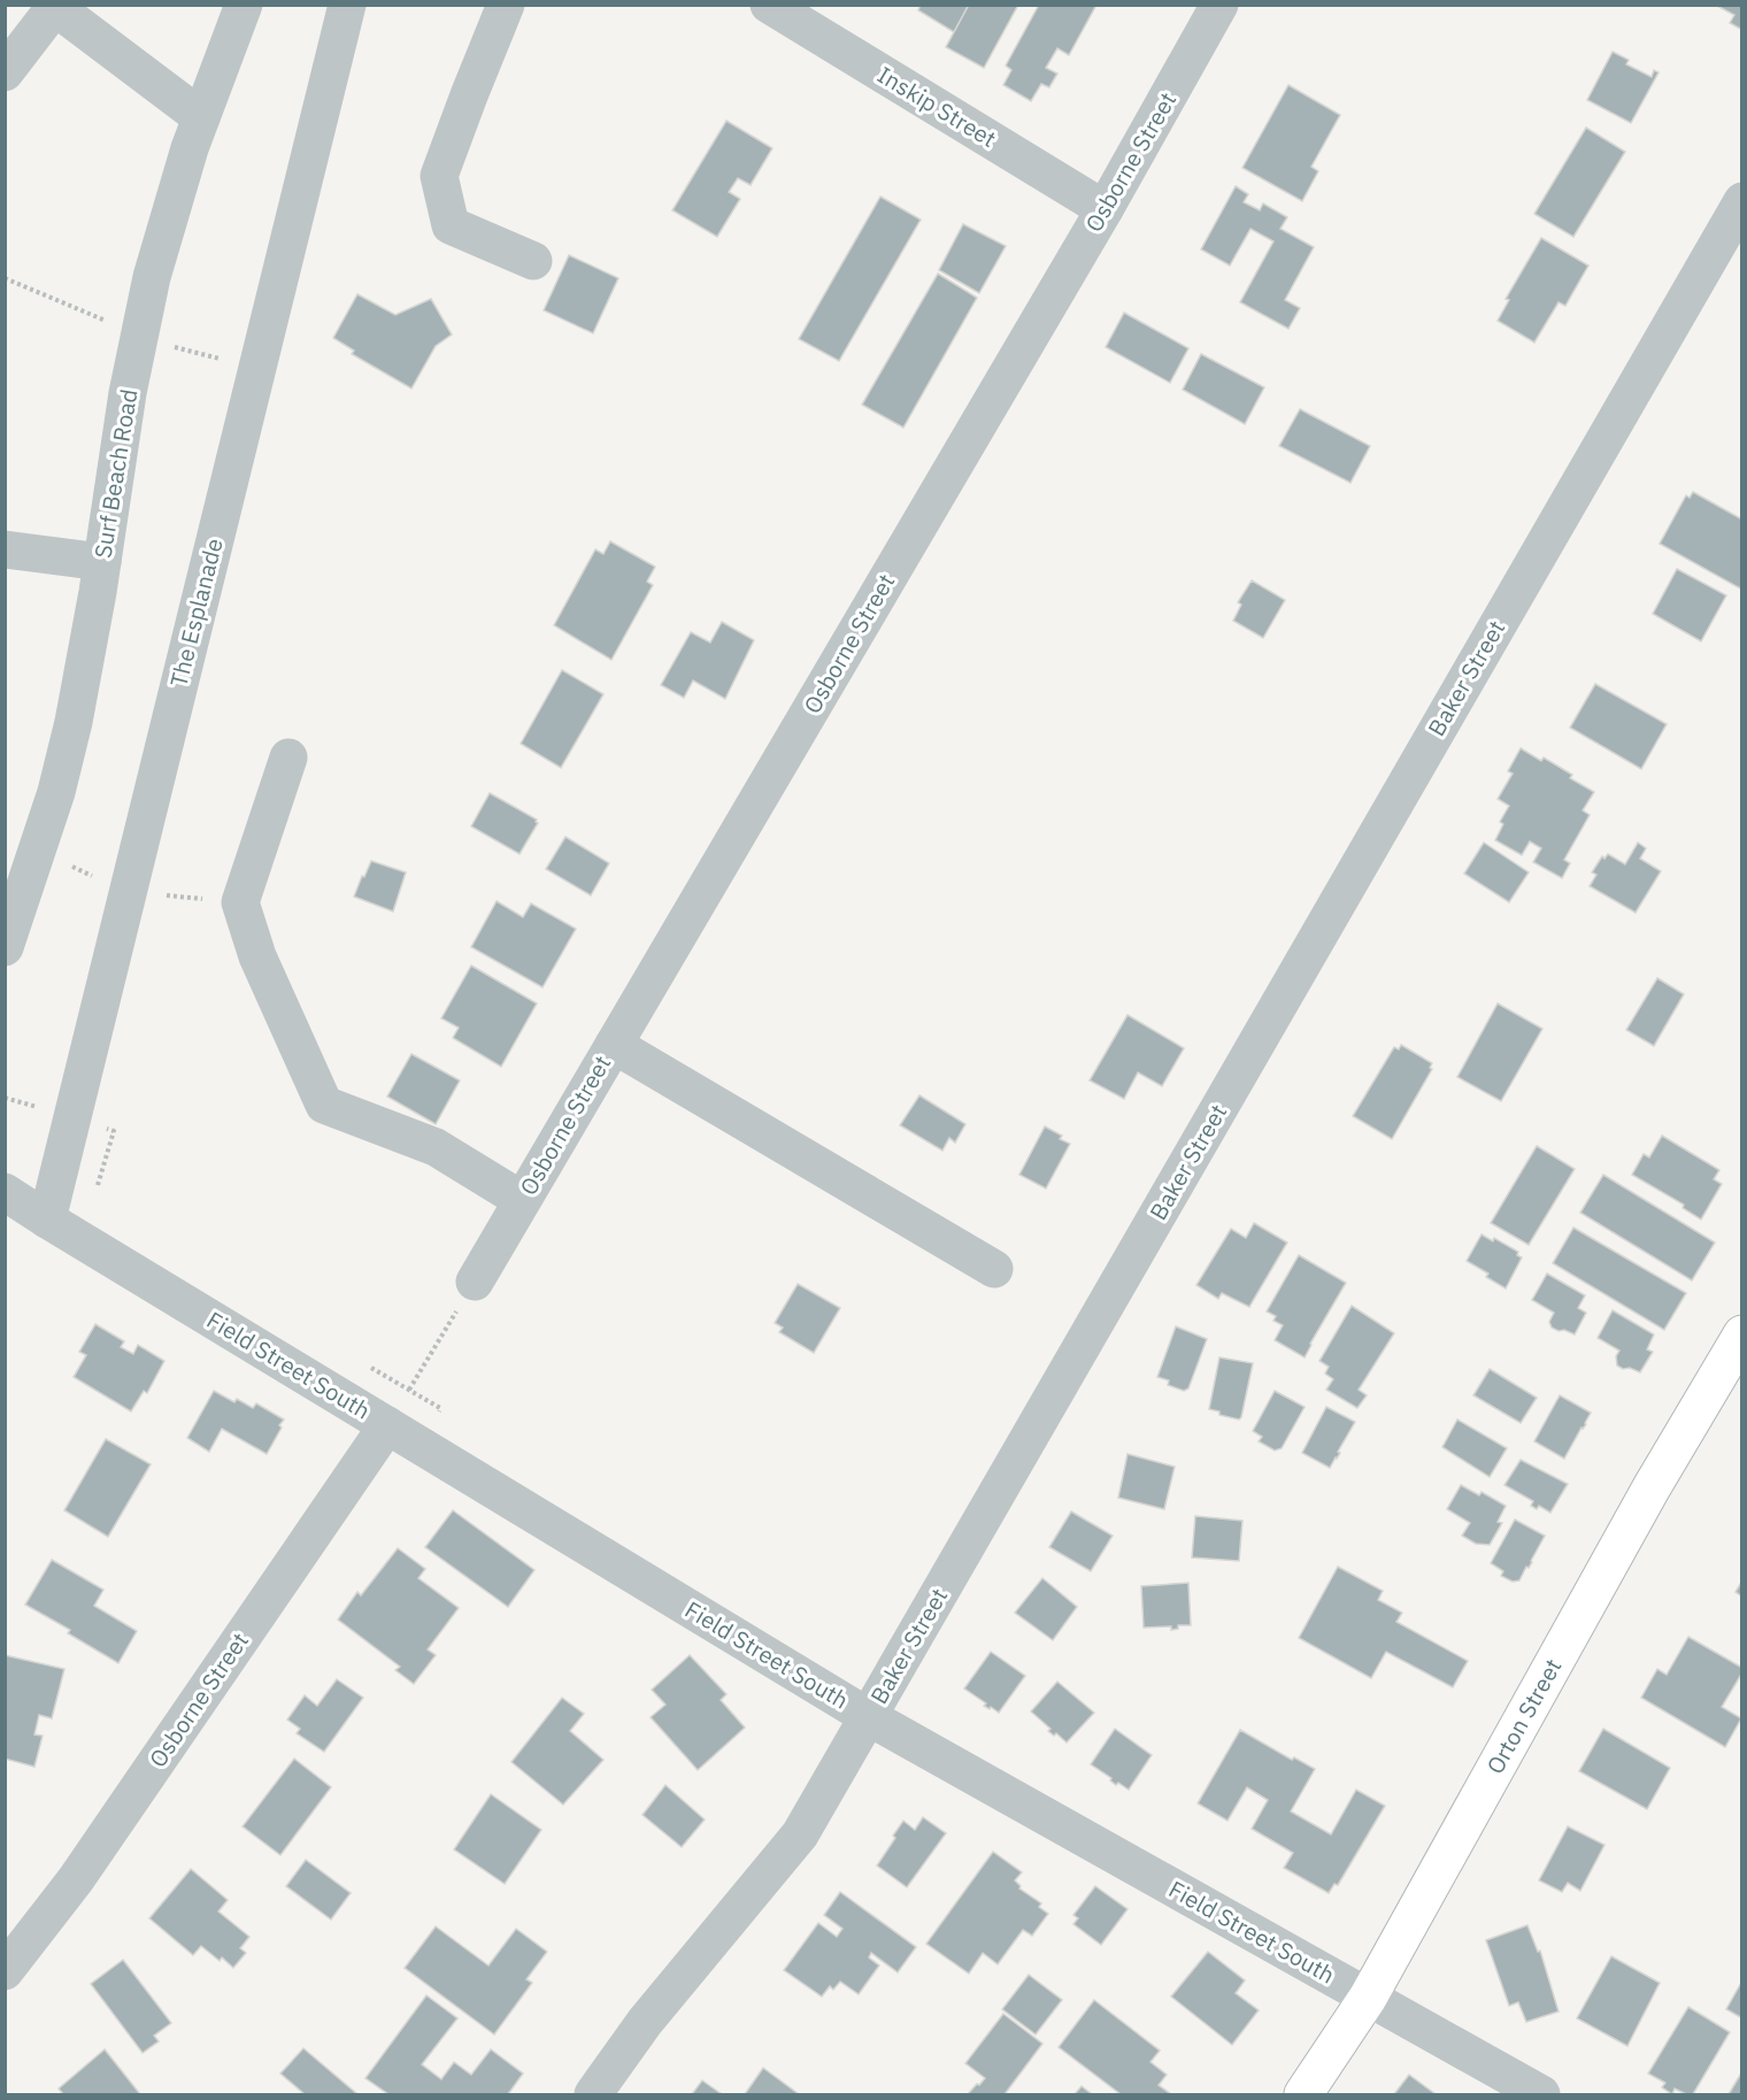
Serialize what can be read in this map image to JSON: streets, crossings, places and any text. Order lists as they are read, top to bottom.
{
  "streets": {
    "main road": ["Orton Street"],
    "street": [
      "Inskip Street",
      "Osborne Street",
      "Surf Beach Road",
      "The Esplanade",
      "Baker Street",
      "Field Street South"
    ]
  },
  "crossings": [
    ["Inskip Street", "Osborne Street"],
    ["Osborne Street", "Field Street South"],
    ["The Esplanade", "Field Street South"],
    ["Baker Street", "Field Street South"],
    ["Field Street South", "Orton Street"]
  ]
}
